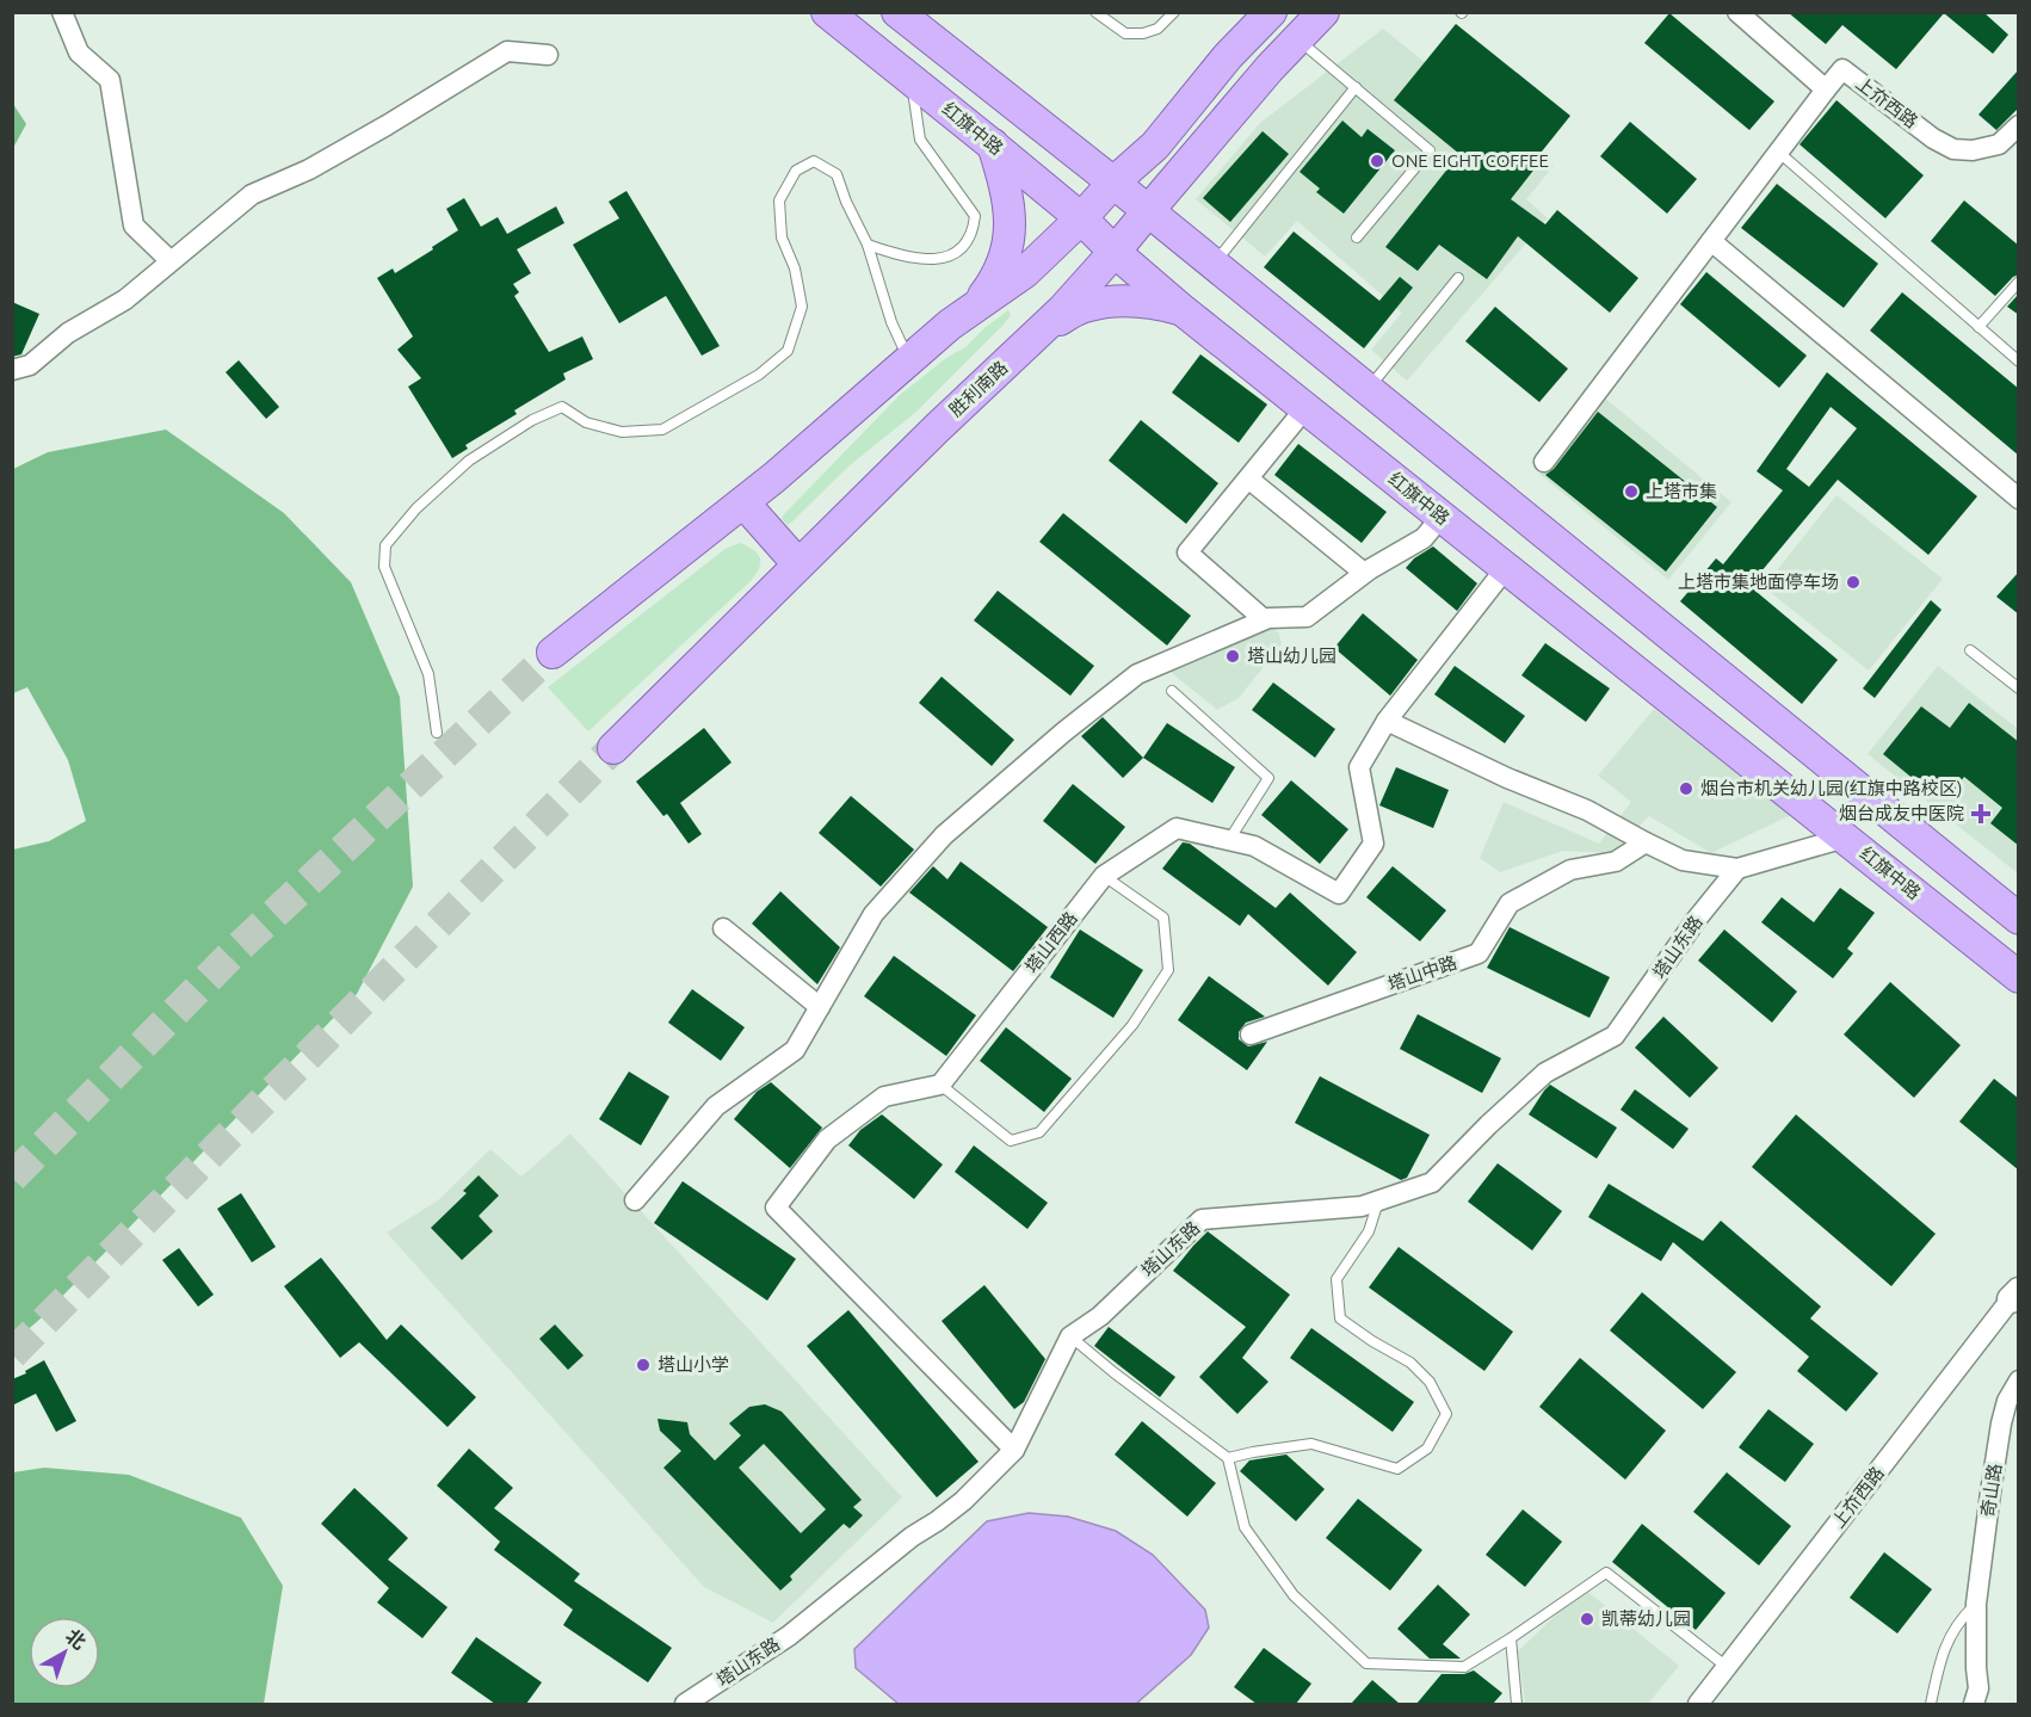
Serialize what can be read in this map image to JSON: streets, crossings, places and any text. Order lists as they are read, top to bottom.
{
  "streets": {
    "main road": ["红旗中路", "胜利南路"],
    "street": [
      "上夼西路",
      "塔山西路",
      "塔山东路",
      "塔山中路",
      "奇山路"
    ]
  },
  "crossings": [
    ["红旗中路", "胜利南路"],
    ["红旗中路", "塔山西路"]
  ],
  "places": {
    "other": [
      "ONE EIGHT COFFEE",
      "上塔市集",
      "上塔市集地面停车场",
      "塔山幼儿园",
      "烟台市机关幼儿园(红旗中路校区)",
      "塔山小学",
      "凯蒂幼儿园"
    ],
    "health": ["烟台成友中医院"]
  },
  "north": "top right"
}
